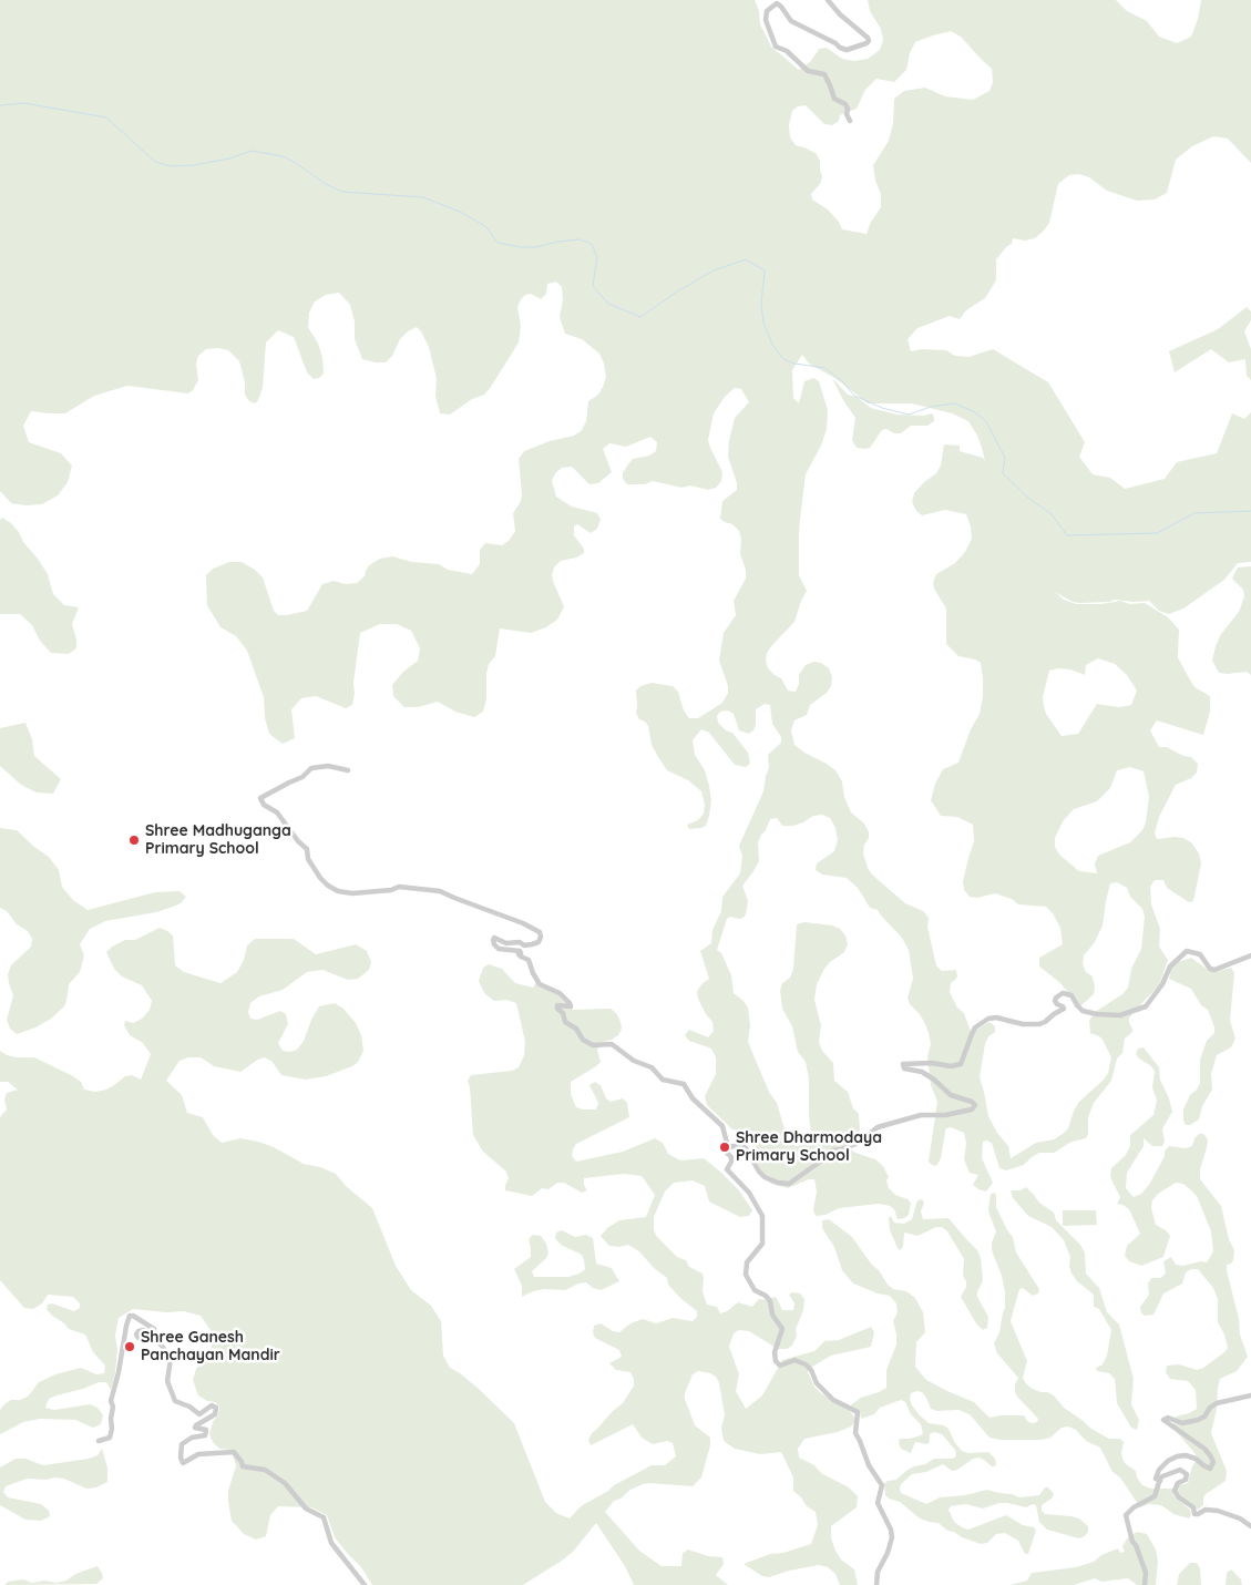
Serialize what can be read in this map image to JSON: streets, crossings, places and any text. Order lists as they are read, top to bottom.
{
  "places": ["Shree Madhuganga Primary School", "Shree Dharmodaya Primary School", "Shree Ganesh Panchayan Mandir"]
}
